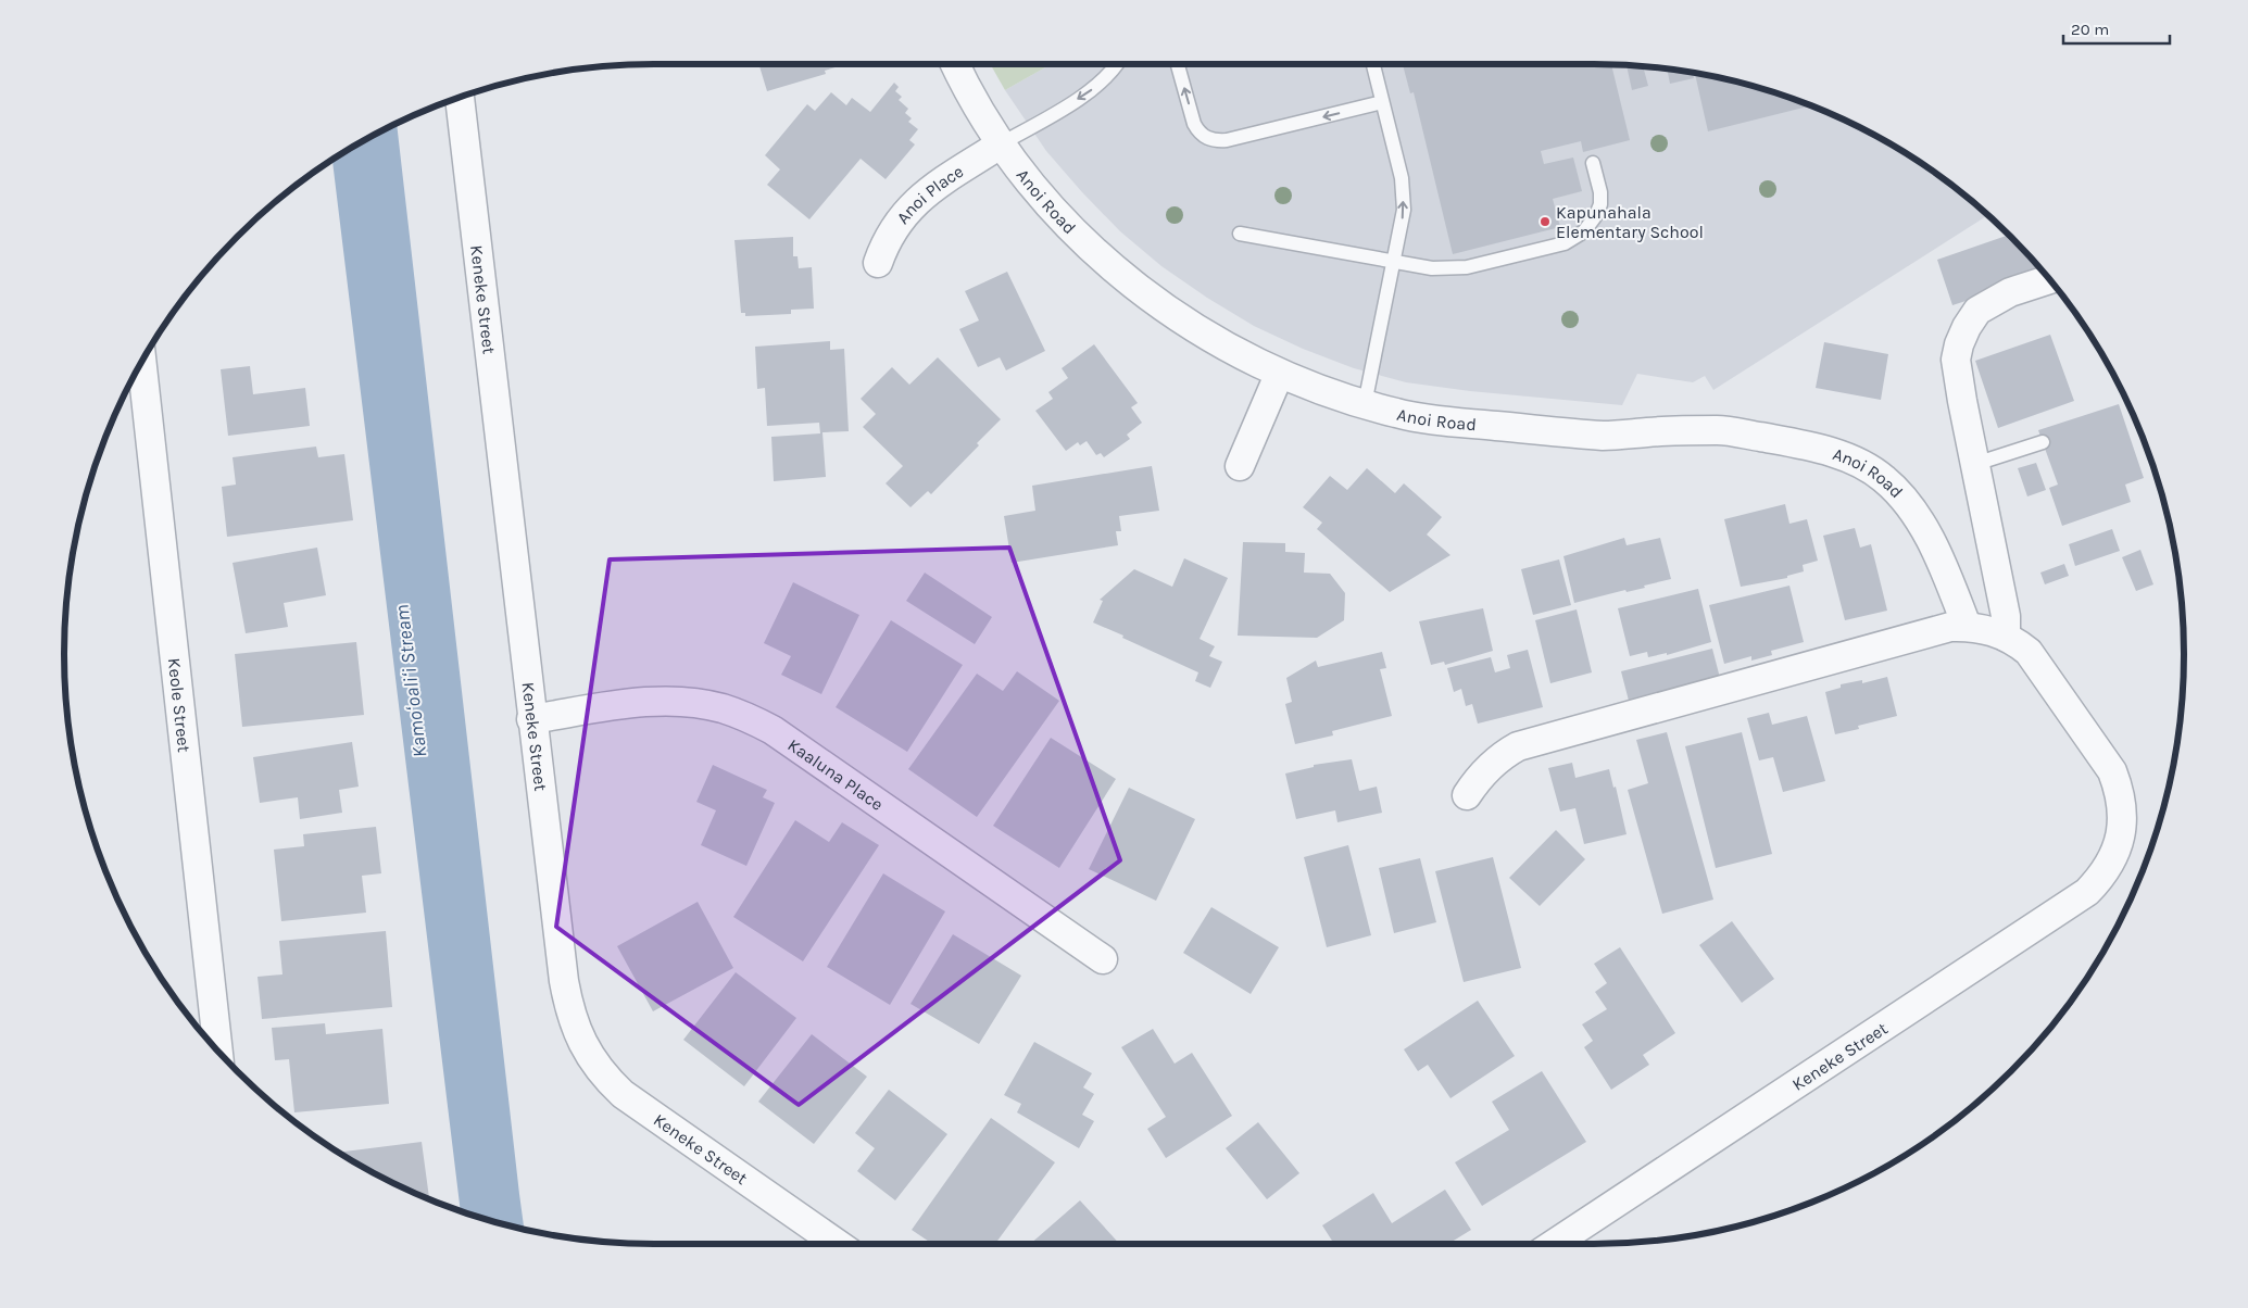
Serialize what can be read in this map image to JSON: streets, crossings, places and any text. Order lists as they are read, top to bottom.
{
  "streets": {
    "street": [
      "Anoi Place",
      "Anoi Road",
      "Keneke Street",
      "Keole Street",
      "Kaaluna Place"
    ]
  },
  "crossings": [
    ["Anoi Place", "Anoi Road"],
    ["Keneke Street", "Kaaluna Place"]
  ],
  "water": ["Kamoʻoaliʻi Stream"],
  "places": ["Kapunahala Elementary School"],
  "scale_bar": "20 m"
}
